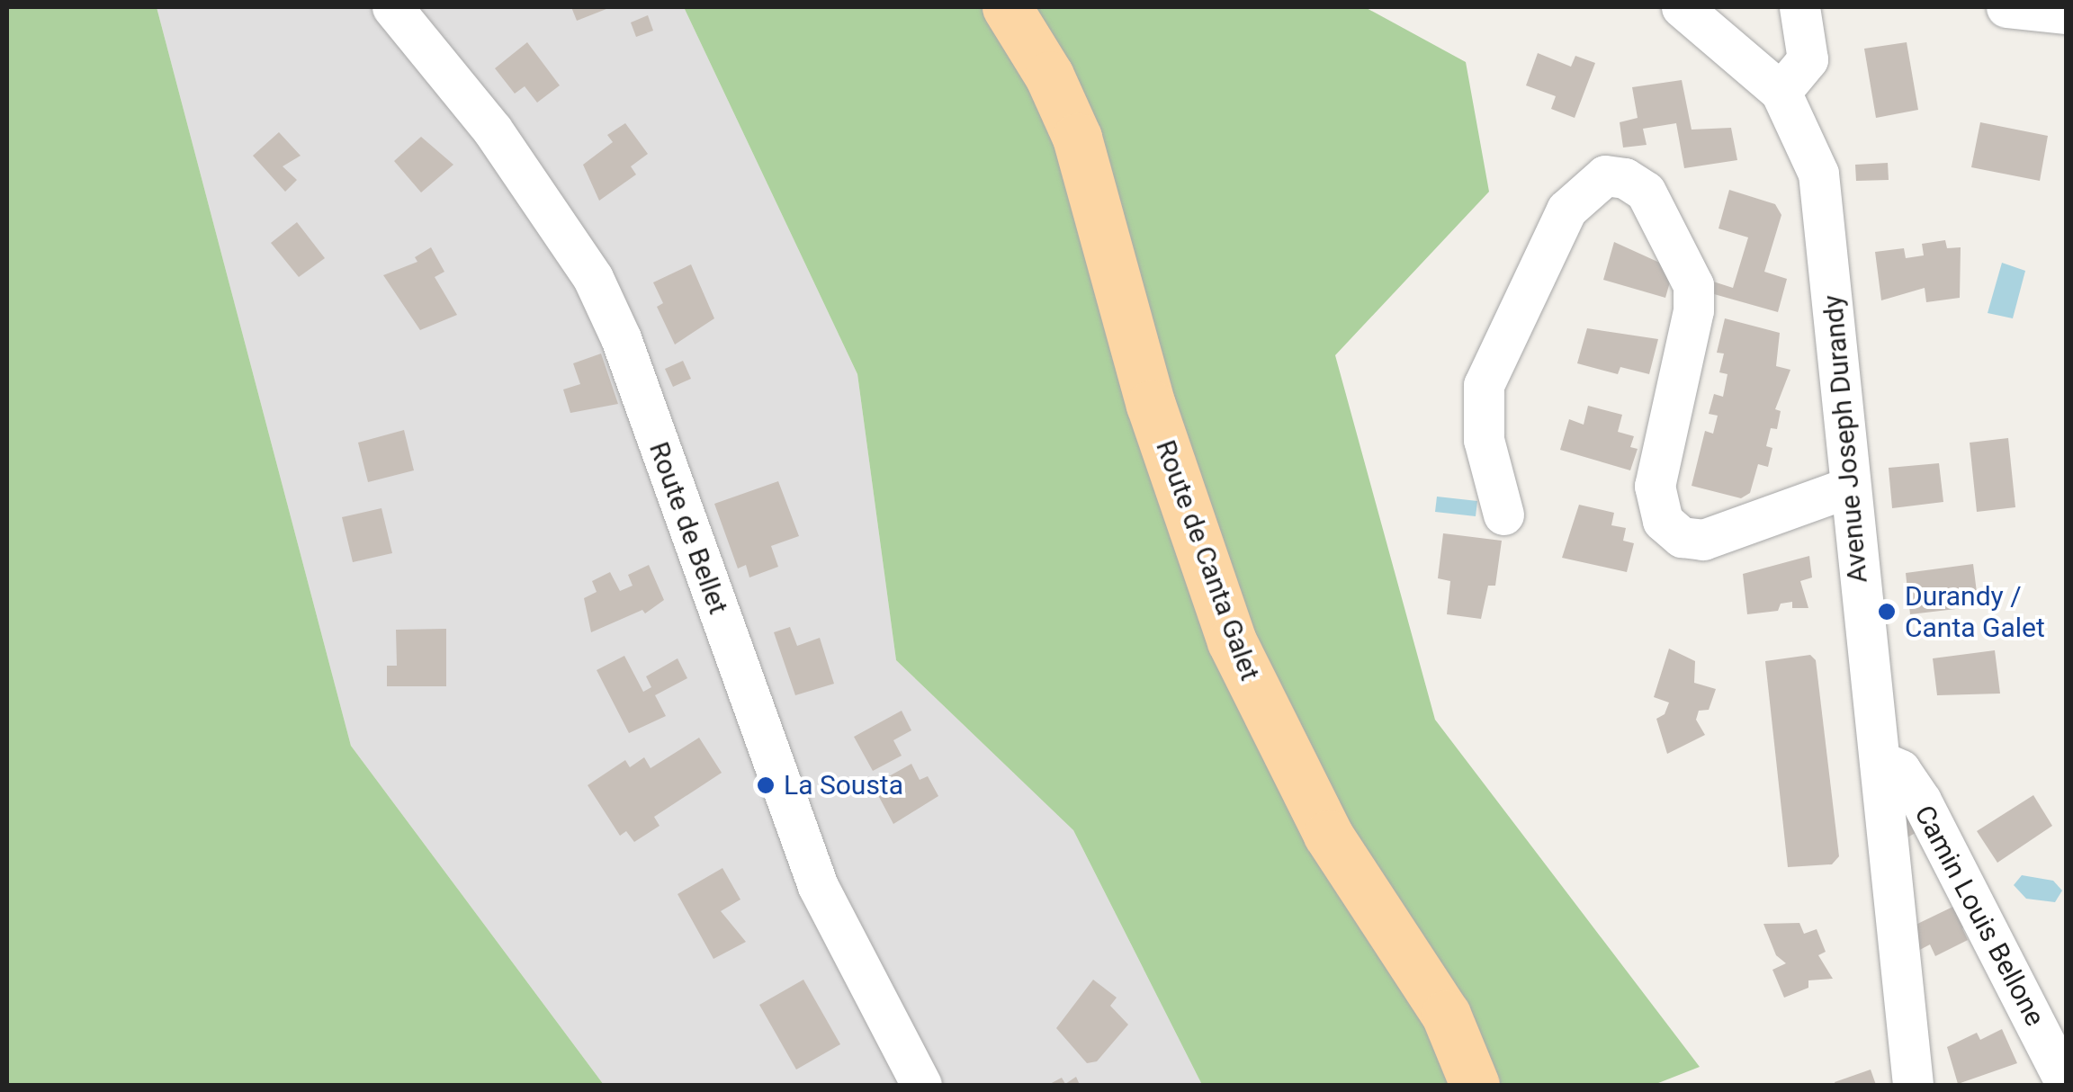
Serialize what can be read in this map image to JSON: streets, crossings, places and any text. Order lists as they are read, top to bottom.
{
  "streets": {
    "main road": ["Route de Canta Galet"],
    "street": ["Avenue Joseph Durandy", "Route de Bellet", "Camin Louis Bellone"]
  },
  "crossings": [
    ["Avenue Joseph Durandy", "Camin Louis Bellone"]
  ],
  "places": ["Durandy / Canta Galet", "La Sousta"]
}
